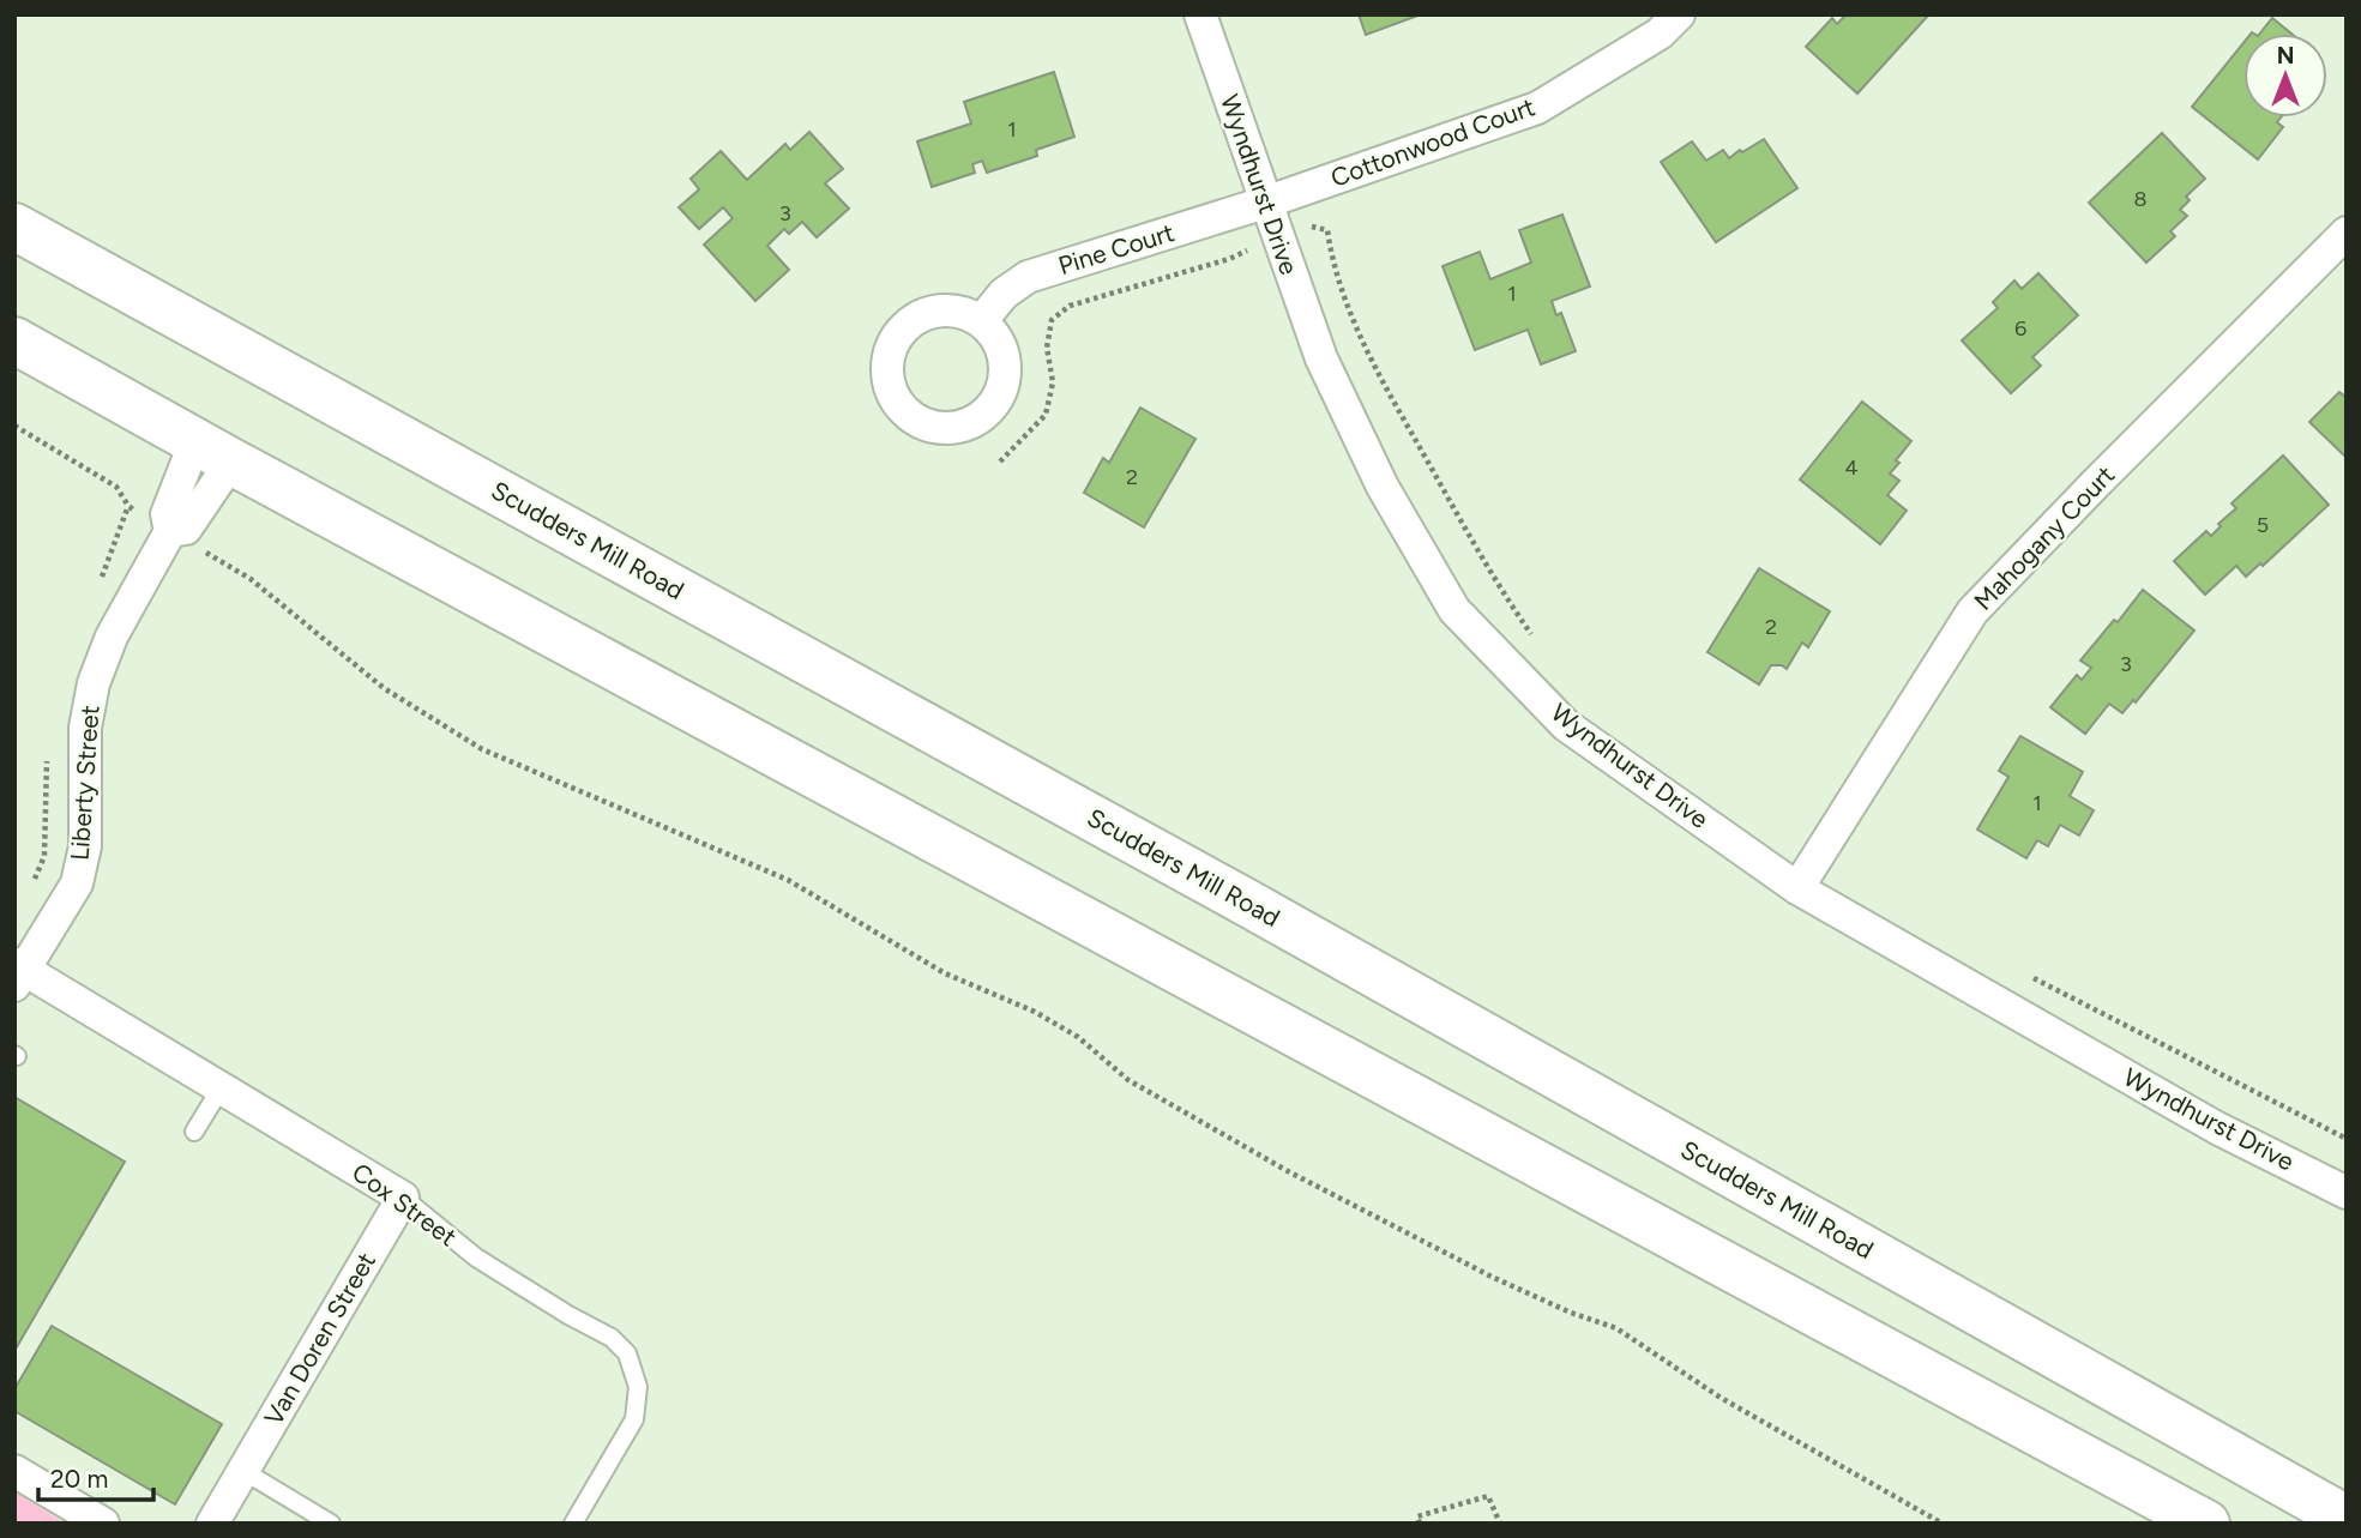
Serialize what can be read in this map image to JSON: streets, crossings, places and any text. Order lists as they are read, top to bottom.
{
  "streets": {
    "main road": ["Scudders Mill Road"],
    "street": [
      "Cottonwood Court",
      "Wyndhurst Drive",
      "Pine Court",
      "Mahogany Court",
      "Liberty Street",
      "Cox Street",
      "Van Doren Street"
    ]
  },
  "crossings": [
    ["Cottonwood Court", "Wyndhurst Drive"],
    ["Cottonwood Court", "Pine Court"],
    ["Wyndhurst Drive", "Pine Court"],
    ["Wyndhurst Drive", "Mahogany Court"],
    ["Liberty Street", "Cox Street"],
    ["Cox Street", "Van Doren Street"]
  ],
  "house_numbers": [
    "1",
    "8",
    "3",
    "1",
    "6",
    "4",
    "2",
    "5",
    "2",
    "3",
    "1"
  ],
  "scale_bar": "20 m",
  "north": "top"
}
